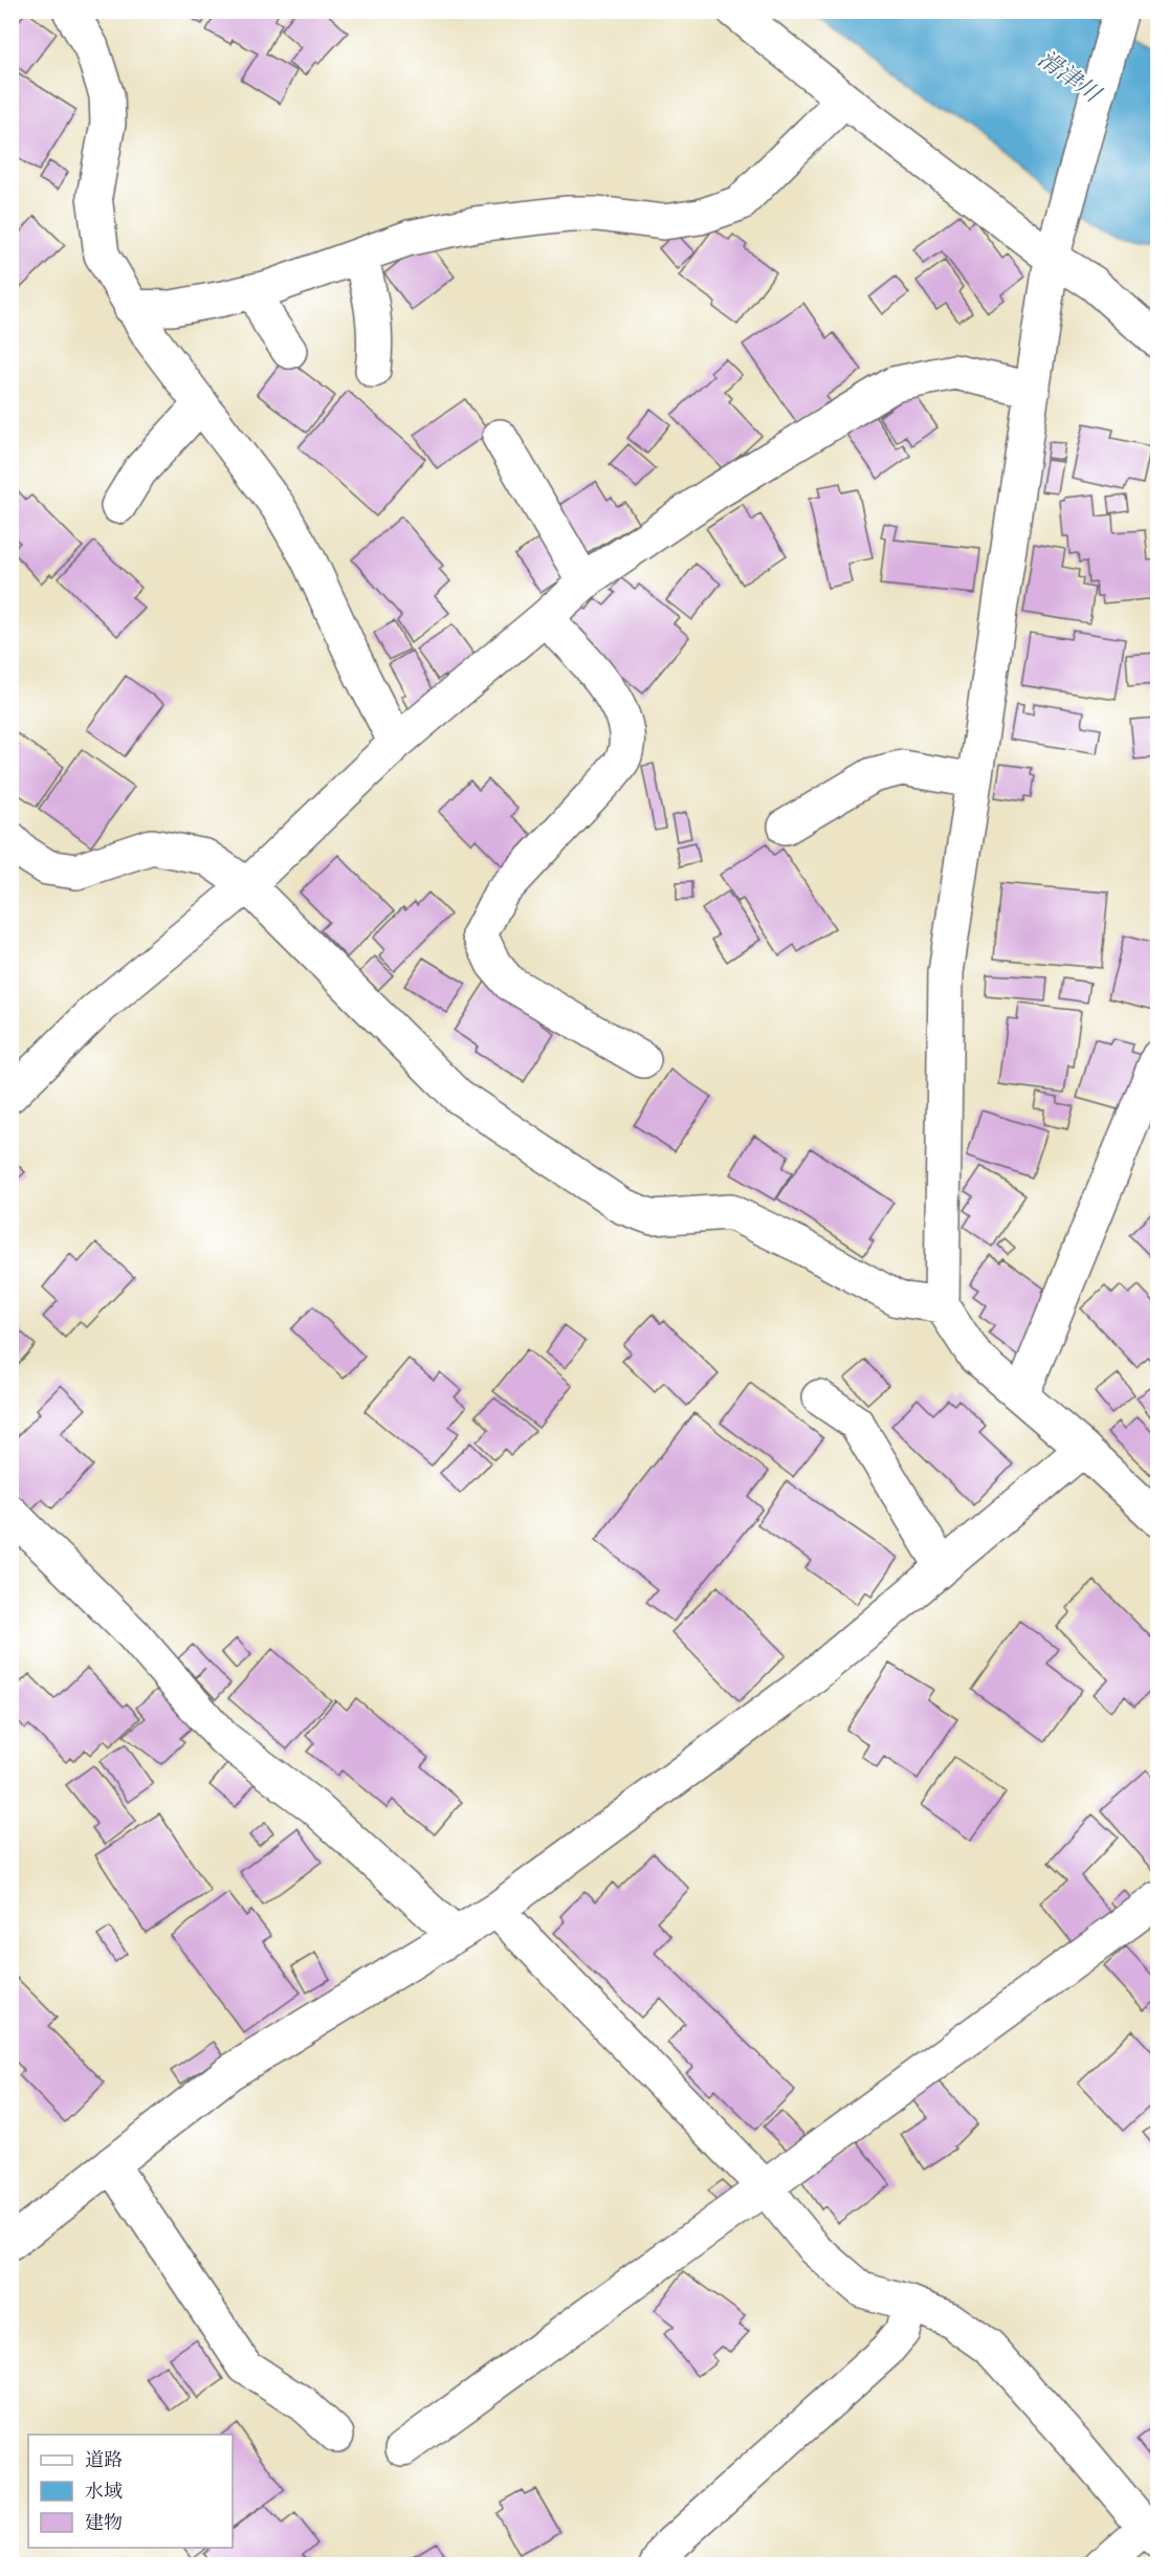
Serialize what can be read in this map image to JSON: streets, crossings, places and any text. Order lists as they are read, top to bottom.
{
  "water": ["滑津川"],
  "legend": ["道路", "水域", "建物"]
}
